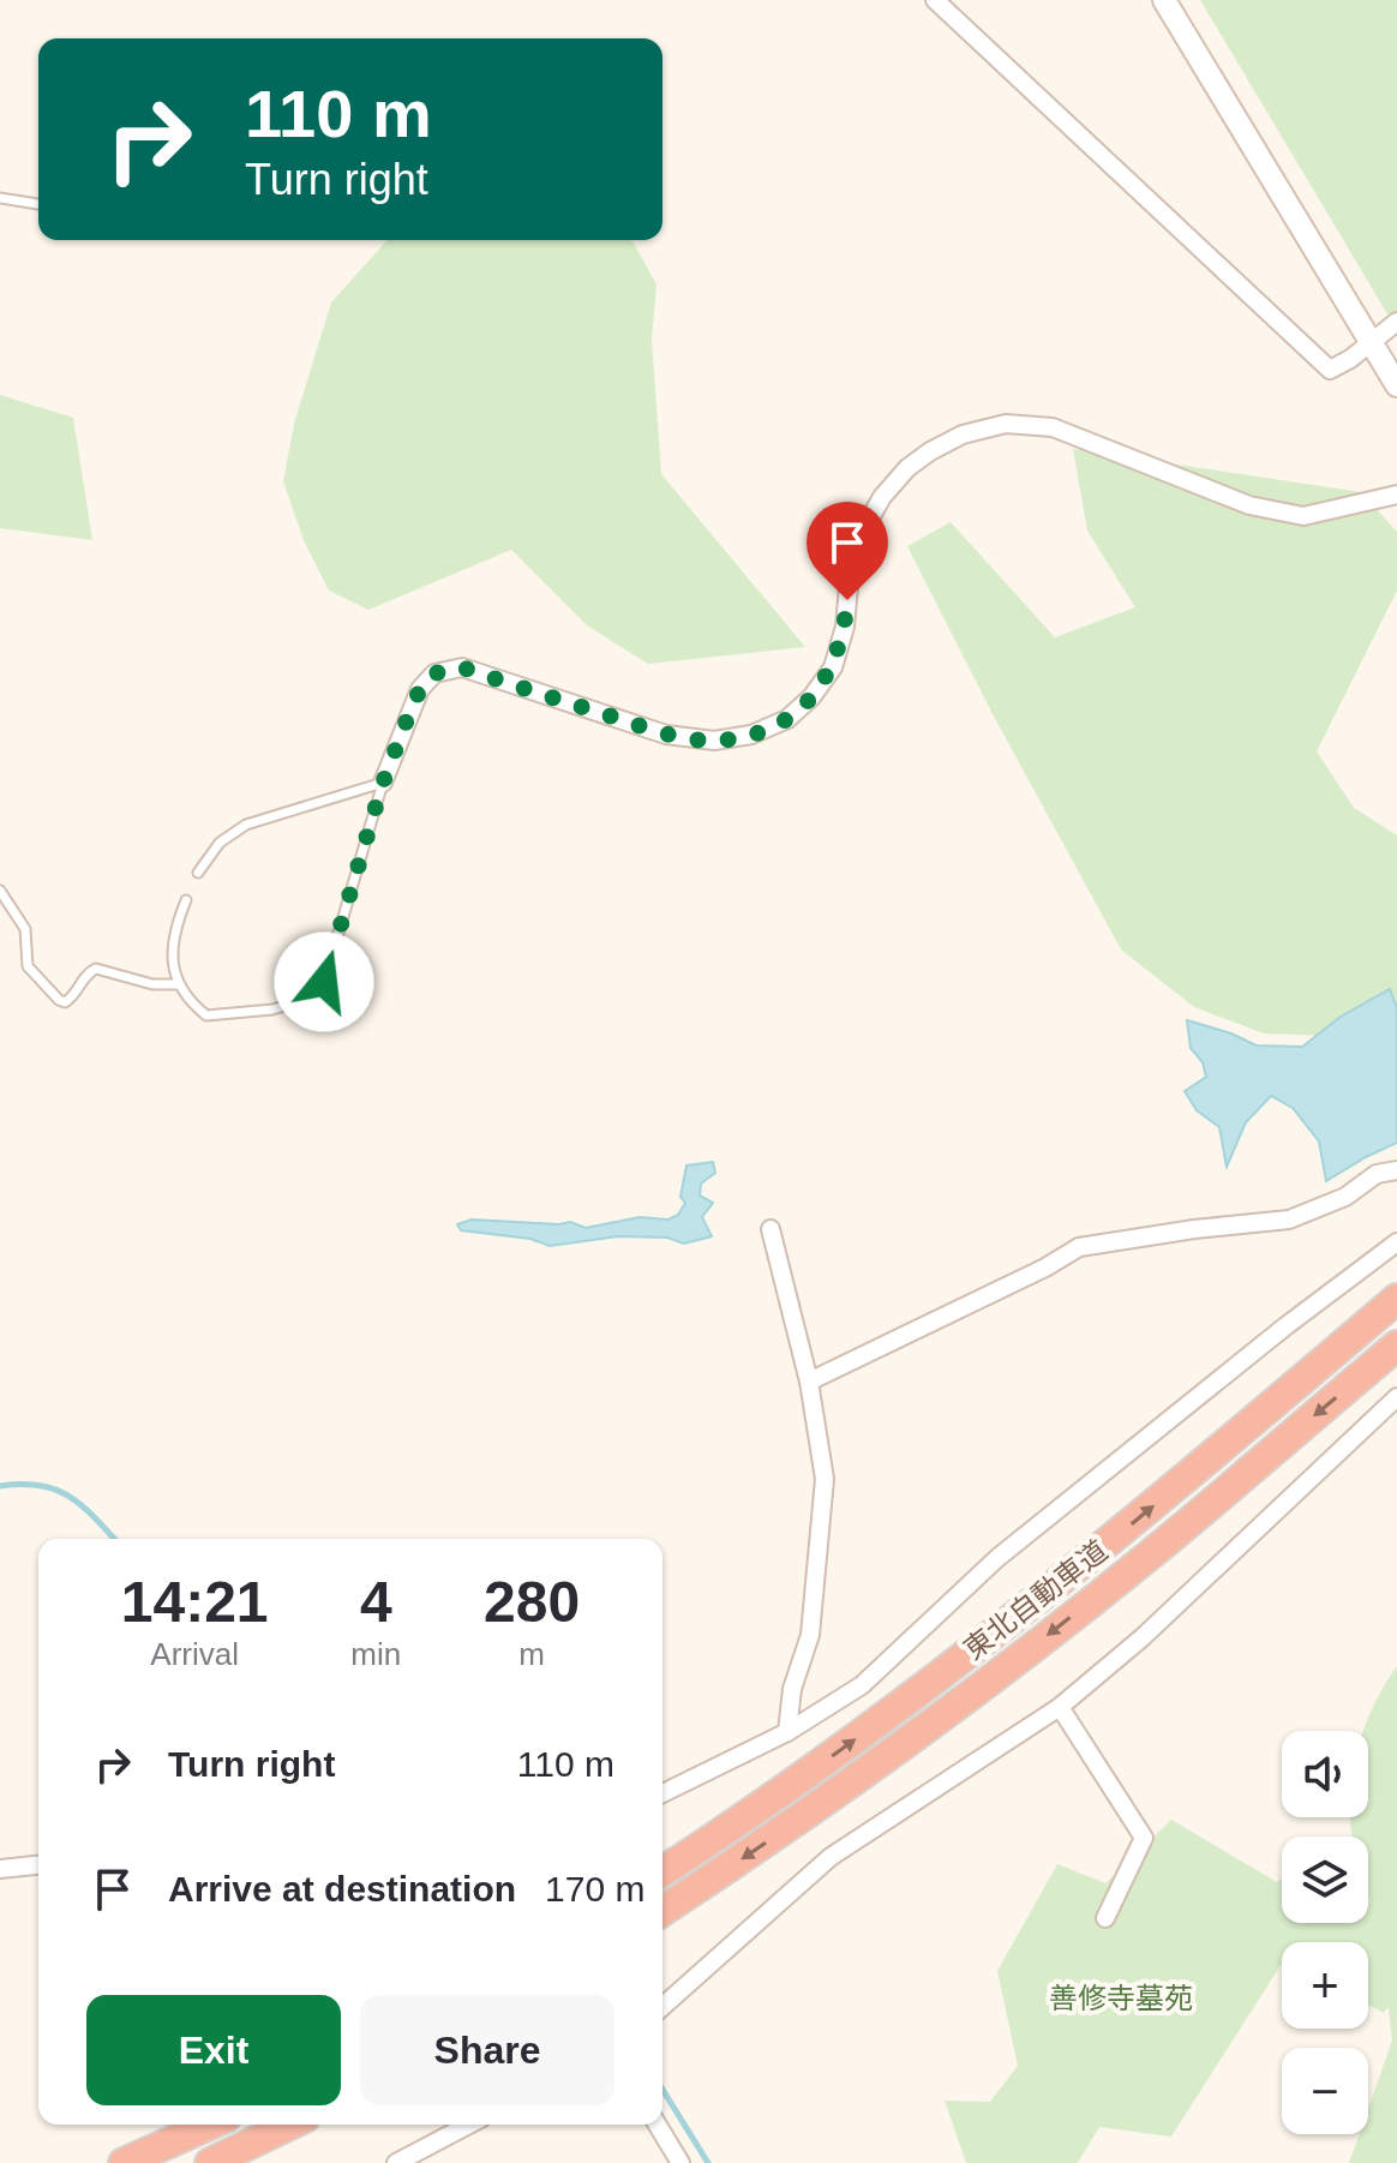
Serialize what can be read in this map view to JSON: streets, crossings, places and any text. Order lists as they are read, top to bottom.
{
  "streets": {
    "highway": ["東北自動車道"]
  },
  "parks": ["善修寺墓苑"],
  "page": {
    "turn": ["110 m", "Turn right"],
    "eta": [
      "14:21",
      "Arrival",
      "4",
      "min",
      "280",
      "m"
    ],
    "list": [
      {
        "name": "Turn right",
        "value": "110 m"
      },
      {
        "name": "Arrive at destination",
        "value": "170 m"
      }
    ],
    "map_buttons": ["+", "−"],
    "buttons": ["Exit", "Share"]
  }
}
